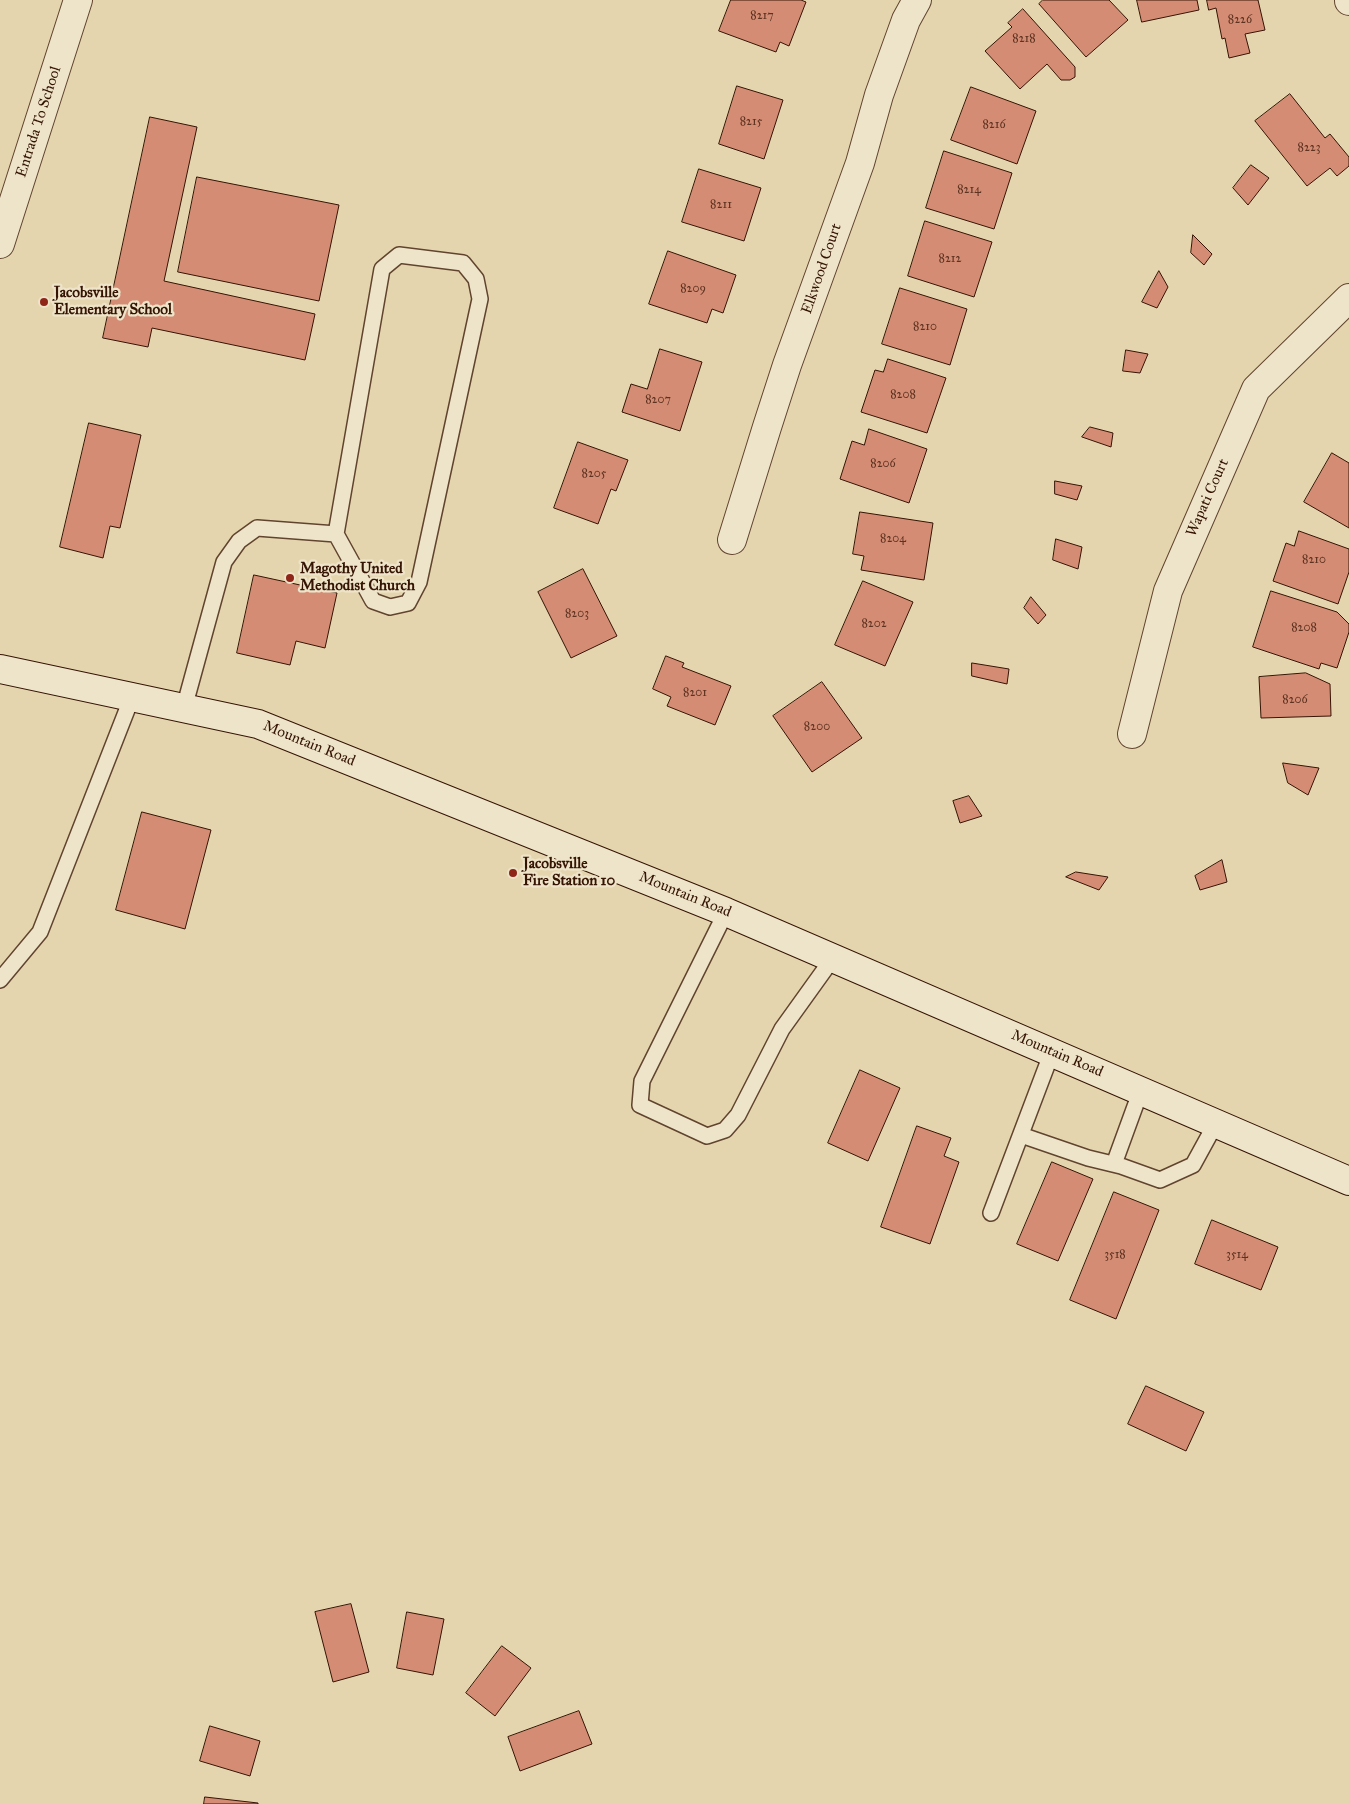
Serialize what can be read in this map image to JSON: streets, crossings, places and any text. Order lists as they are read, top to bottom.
{
  "streets": {
    "main road": [
      "Entrada To School",
      "Elkwood Court",
      "Wapati Court",
      "Mountain Road"
    ]
  },
  "places": ["Jacobsville Elementary School", "Magothy United Methodist Church", "Jacobsville Fire Station 10"],
  "house_numbers": [
    "8217",
    "8226",
    "8218",
    "8215",
    "8216",
    "8223",
    "8214",
    "8211",
    "8212",
    "8209",
    "8210",
    "8208",
    "8207",
    "8206",
    "8205",
    "8204",
    "8210",
    "8203",
    "8202",
    "8208",
    "8201",
    "8206",
    "8200",
    "3518",
    "3514"
  ]
}
